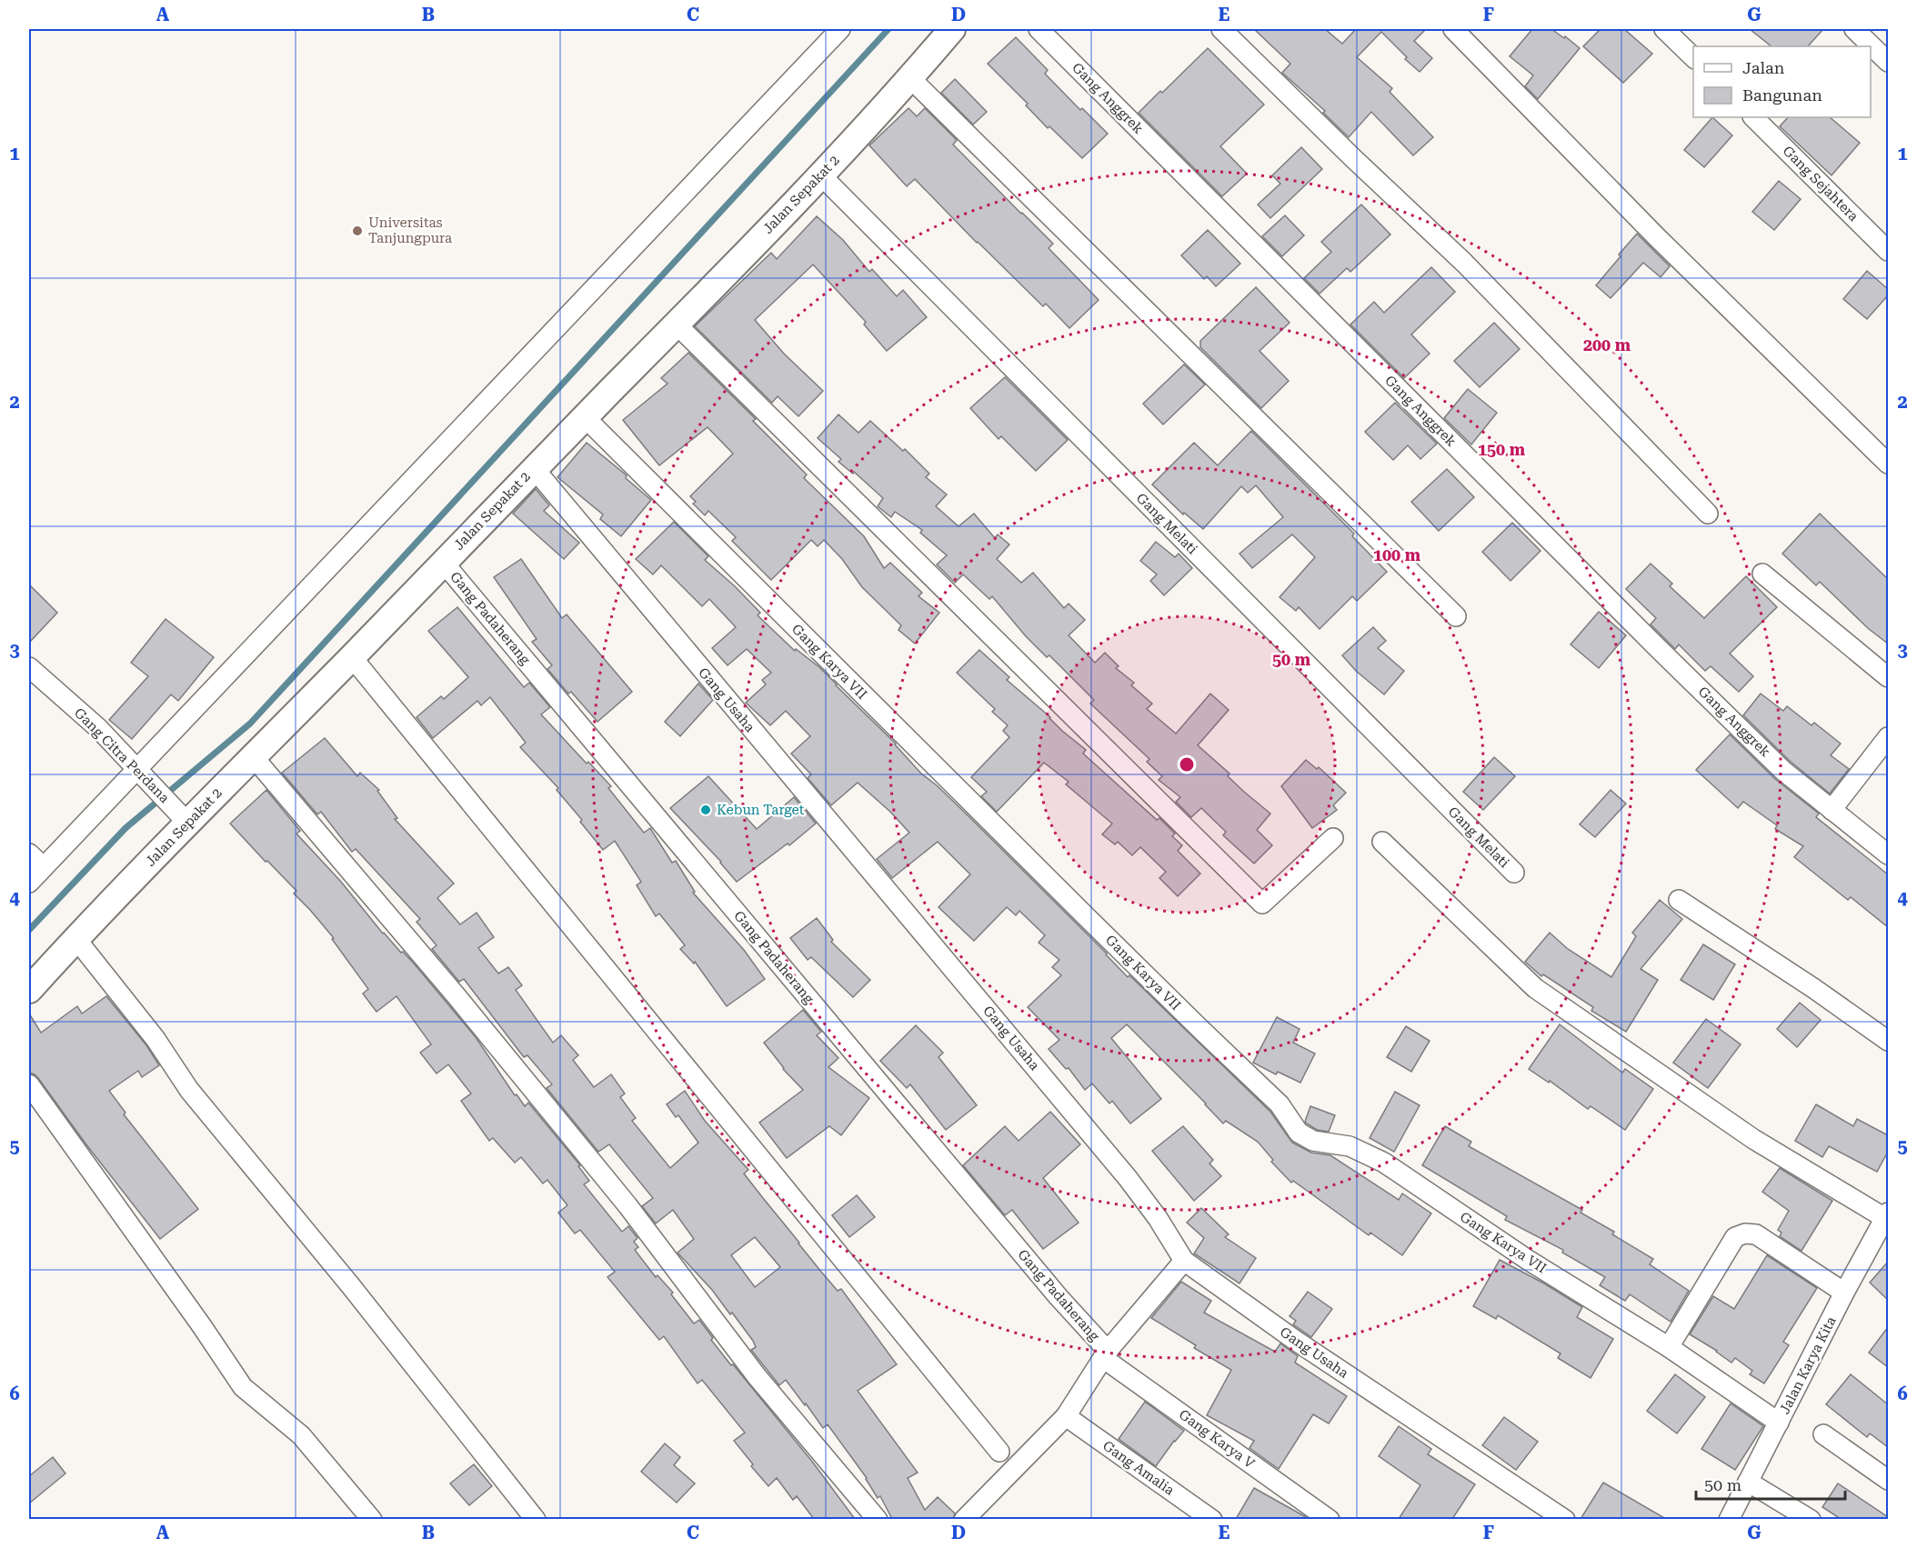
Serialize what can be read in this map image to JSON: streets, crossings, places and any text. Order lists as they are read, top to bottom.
{
  "streets": {
    "street": [
      "Gang Anggrek",
      "Gang Sejahtera",
      "Jalan Sepakat 2",
      "Gang Melati",
      "Gang Padaherang",
      "Gang Karya VII",
      "Gang Usaha",
      "Gang Citra Perdana",
      "Jalan Karya Kita",
      "Gang Karya V",
      "Gang Amalia"
    ]
  },
  "crossings": [
    ["Jalan Sepakat 2", "Gang Melati"],
    ["Jalan Sepakat 2", "Gang Padaherang"],
    ["Jalan Sepakat 2", "Gang Karya VII"],
    ["Jalan Sepakat 2", "Gang Usaha"],
    ["Jalan Sepakat 2", "Gang Citra Perdana"],
    ["Gang Padaherang", "Gang Karya V"],
    ["Gang Karya VII", "Jalan Karya Kita"]
  ],
  "places": ["Universitas Tanjungpura", "Kebun Target"],
  "legend": ["Jalan", "Bangunan"],
  "scale_bar": "50 m",
  "grid": {
    "columns": [
      "A",
      "B",
      "C",
      "D",
      "E",
      "F",
      "G"
    ],
    "rows": [
      "1",
      "2",
      "3",
      "4",
      "5",
      "6"
    ]
  },
  "rings": [
    "200 m",
    "150 m",
    "100 m",
    "50 m"
  ]
}
